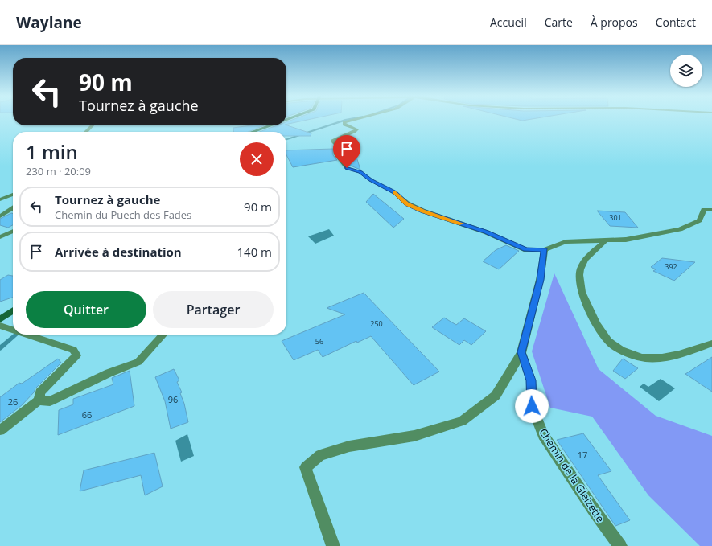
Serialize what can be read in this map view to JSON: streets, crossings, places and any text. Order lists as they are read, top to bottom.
{
  "streets": {
    "street": ["Chemin de la Gleizette"]
  },
  "house_numbers": [
    "301",
    "392",
    "250",
    "56",
    "96",
    "26",
    "66",
    "17"
  ],
  "page": {
    "header": "Waylane",
    "nav": [
      "Accueil",
      "Carte",
      "À propos",
      "Contact"
    ],
    "turn": ["90 m", "Tournez à gauche"],
    "heading": ["1 min", "230 m · 20:09"],
    "list": [
      {
        "name": "Tournez à gauche",
        "note": "Chemin du Puech des Fades",
        "value": "90 m"
      },
      {
        "name": "Arrivée à destination",
        "value": "140 m"
      }
    ],
    "buttons": ["Quitter", "Partager"]
  }
}
